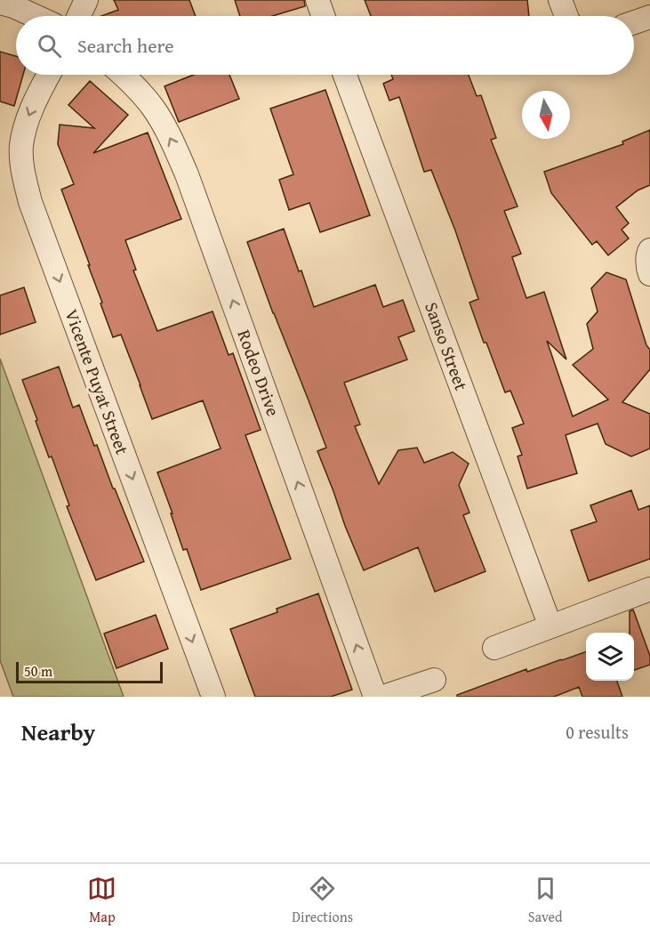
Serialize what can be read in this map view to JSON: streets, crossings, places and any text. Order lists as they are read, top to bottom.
{
  "streets": {
    "street": ["Sanso Street", "Rodeo Drive", "Vicente Puyat Street"]
  },
  "one_way": ["Rodeo Drive", "Vicente Puyat Street"],
  "scale_bar": "50 m",
  "north": "bottom",
  "page": {
    "search": "Search here",
    "scale": "50 m",
    "heading": ["Nearby", "0 results"],
    "nav": ["Map", "Directions", "Saved"]
  }
}
